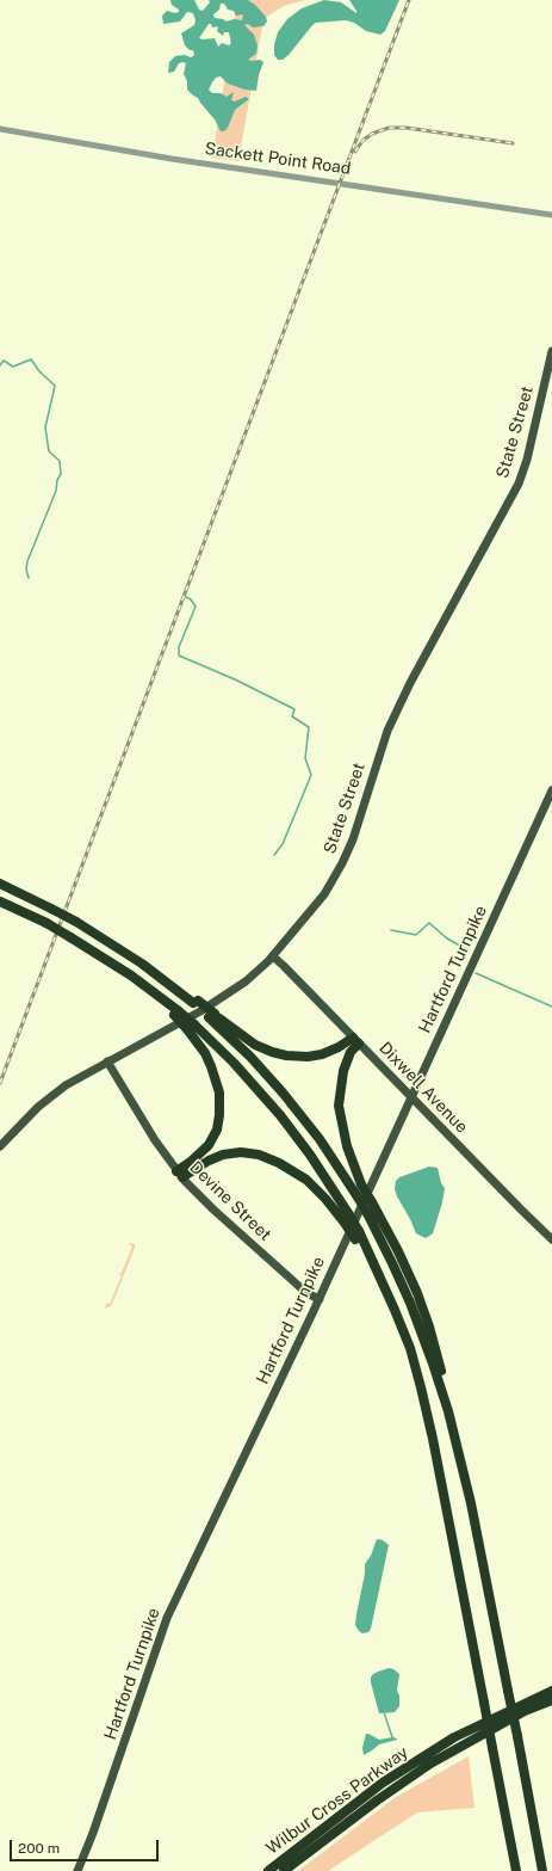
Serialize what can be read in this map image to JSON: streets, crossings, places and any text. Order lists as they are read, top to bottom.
{
  "streets": {
    "highway": ["Wilbur Cross Parkway"],
    "main road": [
      "State Street",
      "Hartford Turnpike",
      "Dixwell Avenue",
      "Devine Street"
    ],
    "street": ["Sackett Point Road"]
  },
  "crossings": [
    ["State Street", "Dixwell Avenue"],
    ["State Street", "Devine Street"],
    ["Hartford Turnpike", "Dixwell Avenue"],
    ["Hartford Turnpike", "Devine Street"]
  ],
  "scale_bar": "200 m"
}
